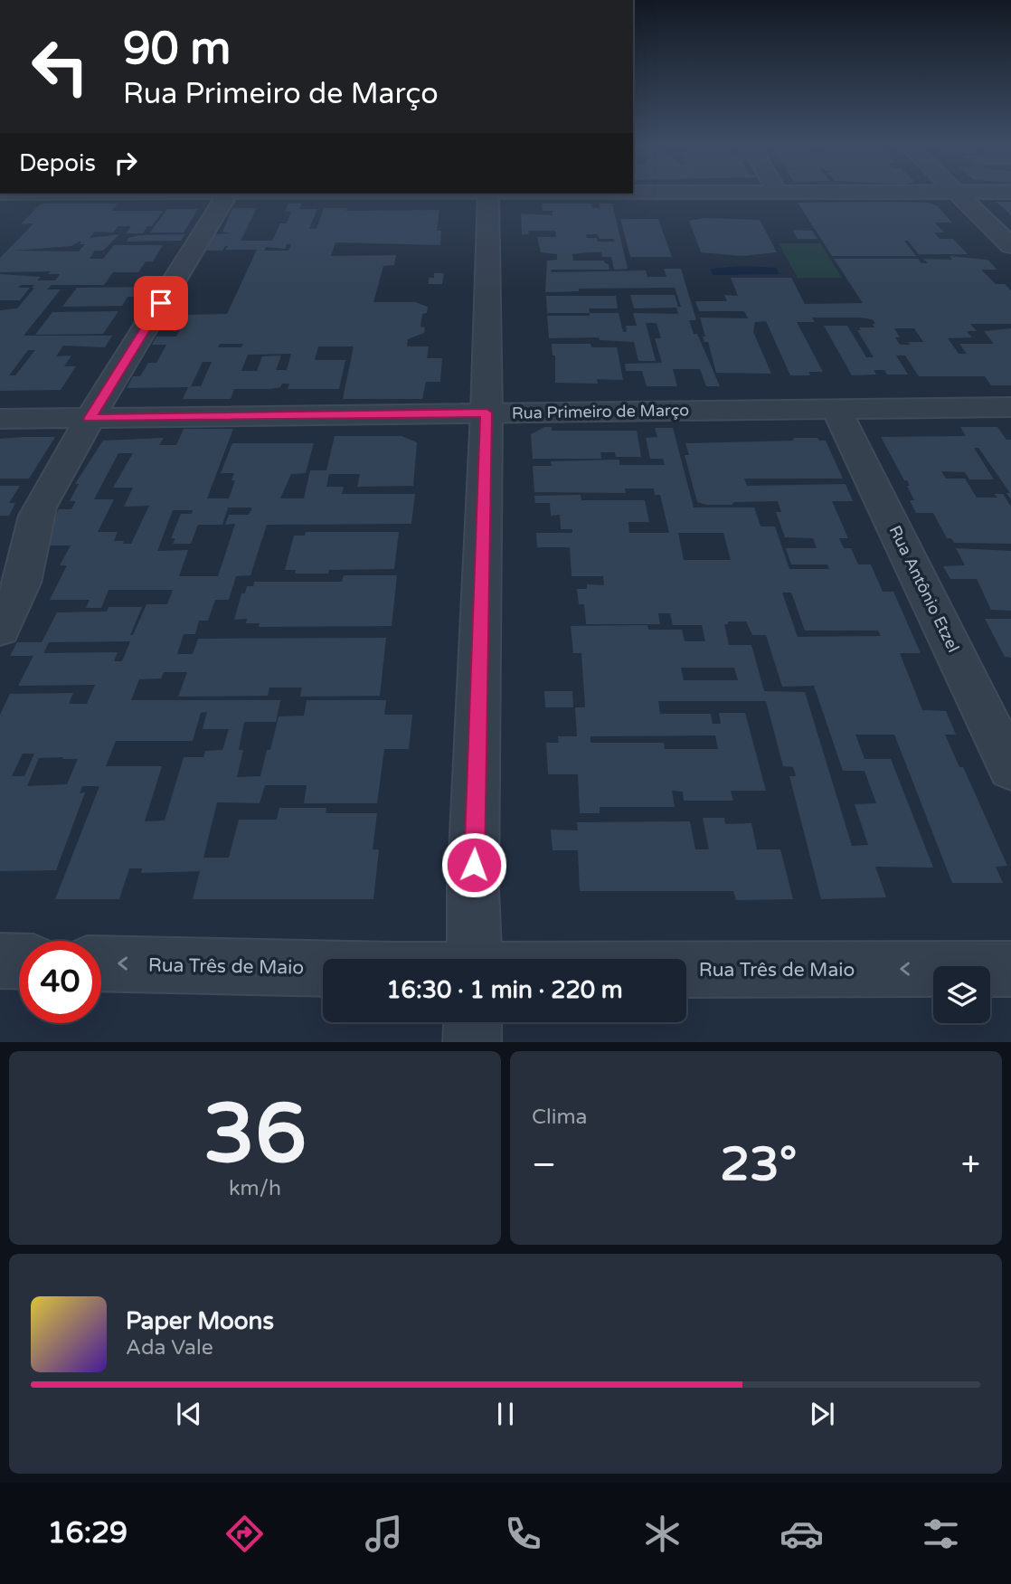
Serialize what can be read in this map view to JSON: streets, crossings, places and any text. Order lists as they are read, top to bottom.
{
  "streets": {
    "street": ["Rua Primeiro de Março", "Rua Antônio Etzel", "Rua Três de Maio"]
  },
  "crossings": [
    ["Rua Primeiro de Março", "Rua Antônio Etzel"]
  ],
  "one_way": ["Rua Três de Maio"],
  "page": {
    "turn": ["90 m", "Rua Primeiro de Março"],
    "then": "Depois",
    "limit": "40",
    "trip": "16:30 · 1 min · 220 m",
    "tile": [
      ["36", "km/h"],
      "Clima"
    ],
    "heat": ["−", "23°", "+"],
    "song": ["Paper Moons", "Ada Vale"],
    "tabs": "16:29"
  }
}
